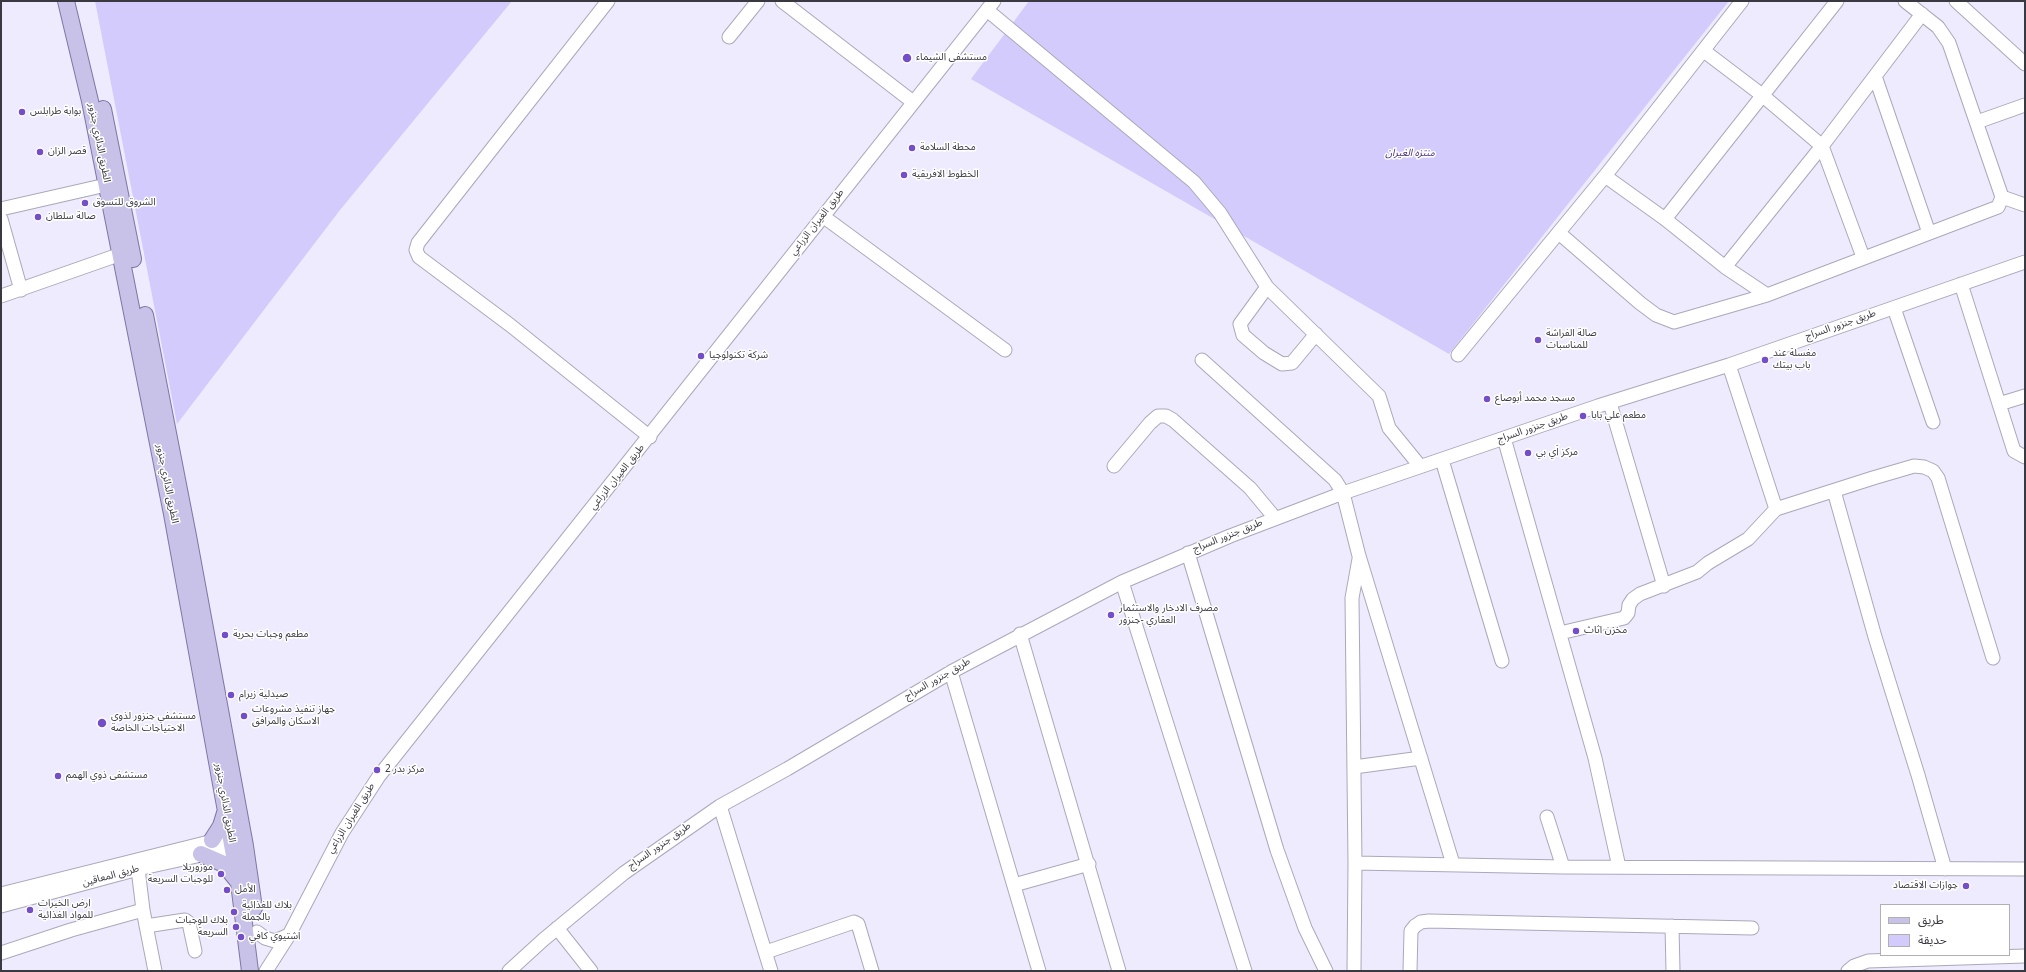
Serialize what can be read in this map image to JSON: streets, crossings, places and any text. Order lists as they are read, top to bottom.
{
  "streets": {
    "main road": ["الطريق الدائري جنزور"],
    "street": ["طريق الغيران الزراعي", "طريق جنزور السراج", "طريق المعاقين"]
  },
  "crossings": [
    ["الطريق الدائري جنزور", "طريق المعاقين"]
  ],
  "parks": ["منتزه الغيران"],
  "places": [
    "مستشفى الشيماء",
    "بوابة طرابلس",
    "محطة السلامة",
    "قصر الزان",
    "الخطوط الافريقية",
    "الشروق للتسوق",
    "صالة سلطان",
    "صالة الفراشة للمناسبات",
    "شركة تكنولوجيا",
    "مغسلة عند باب بيتك",
    "مسجد محمد أبوصاع",
    "مطعم علي بابا",
    "مركز اَي بي",
    "مصرف الادخار والاستثمار العقاري -جنزور",
    "مخزن اثاث",
    "مطعم وجبات بحرية",
    "صيدلية زيرام",
    "جهاز تنفيذ مشروعات الاسكان والمرافق",
    "مستشفي جنزور لذوي الاحتياجات الخاصة",
    "مركز بدر 2",
    "مستشفى ذوي الهمم",
    "موزوريلا للوجبات السريعة",
    "جوازات الاقتصاد",
    "الأمل",
    "ارض الخيرات للمواد الغذائية",
    "بلاك للغذائية بالجملة",
    "بلاك للوجبات السريعة",
    "اشتيوي كافي"
  ],
  "legend": ["طريق", "حديقة"]
}
